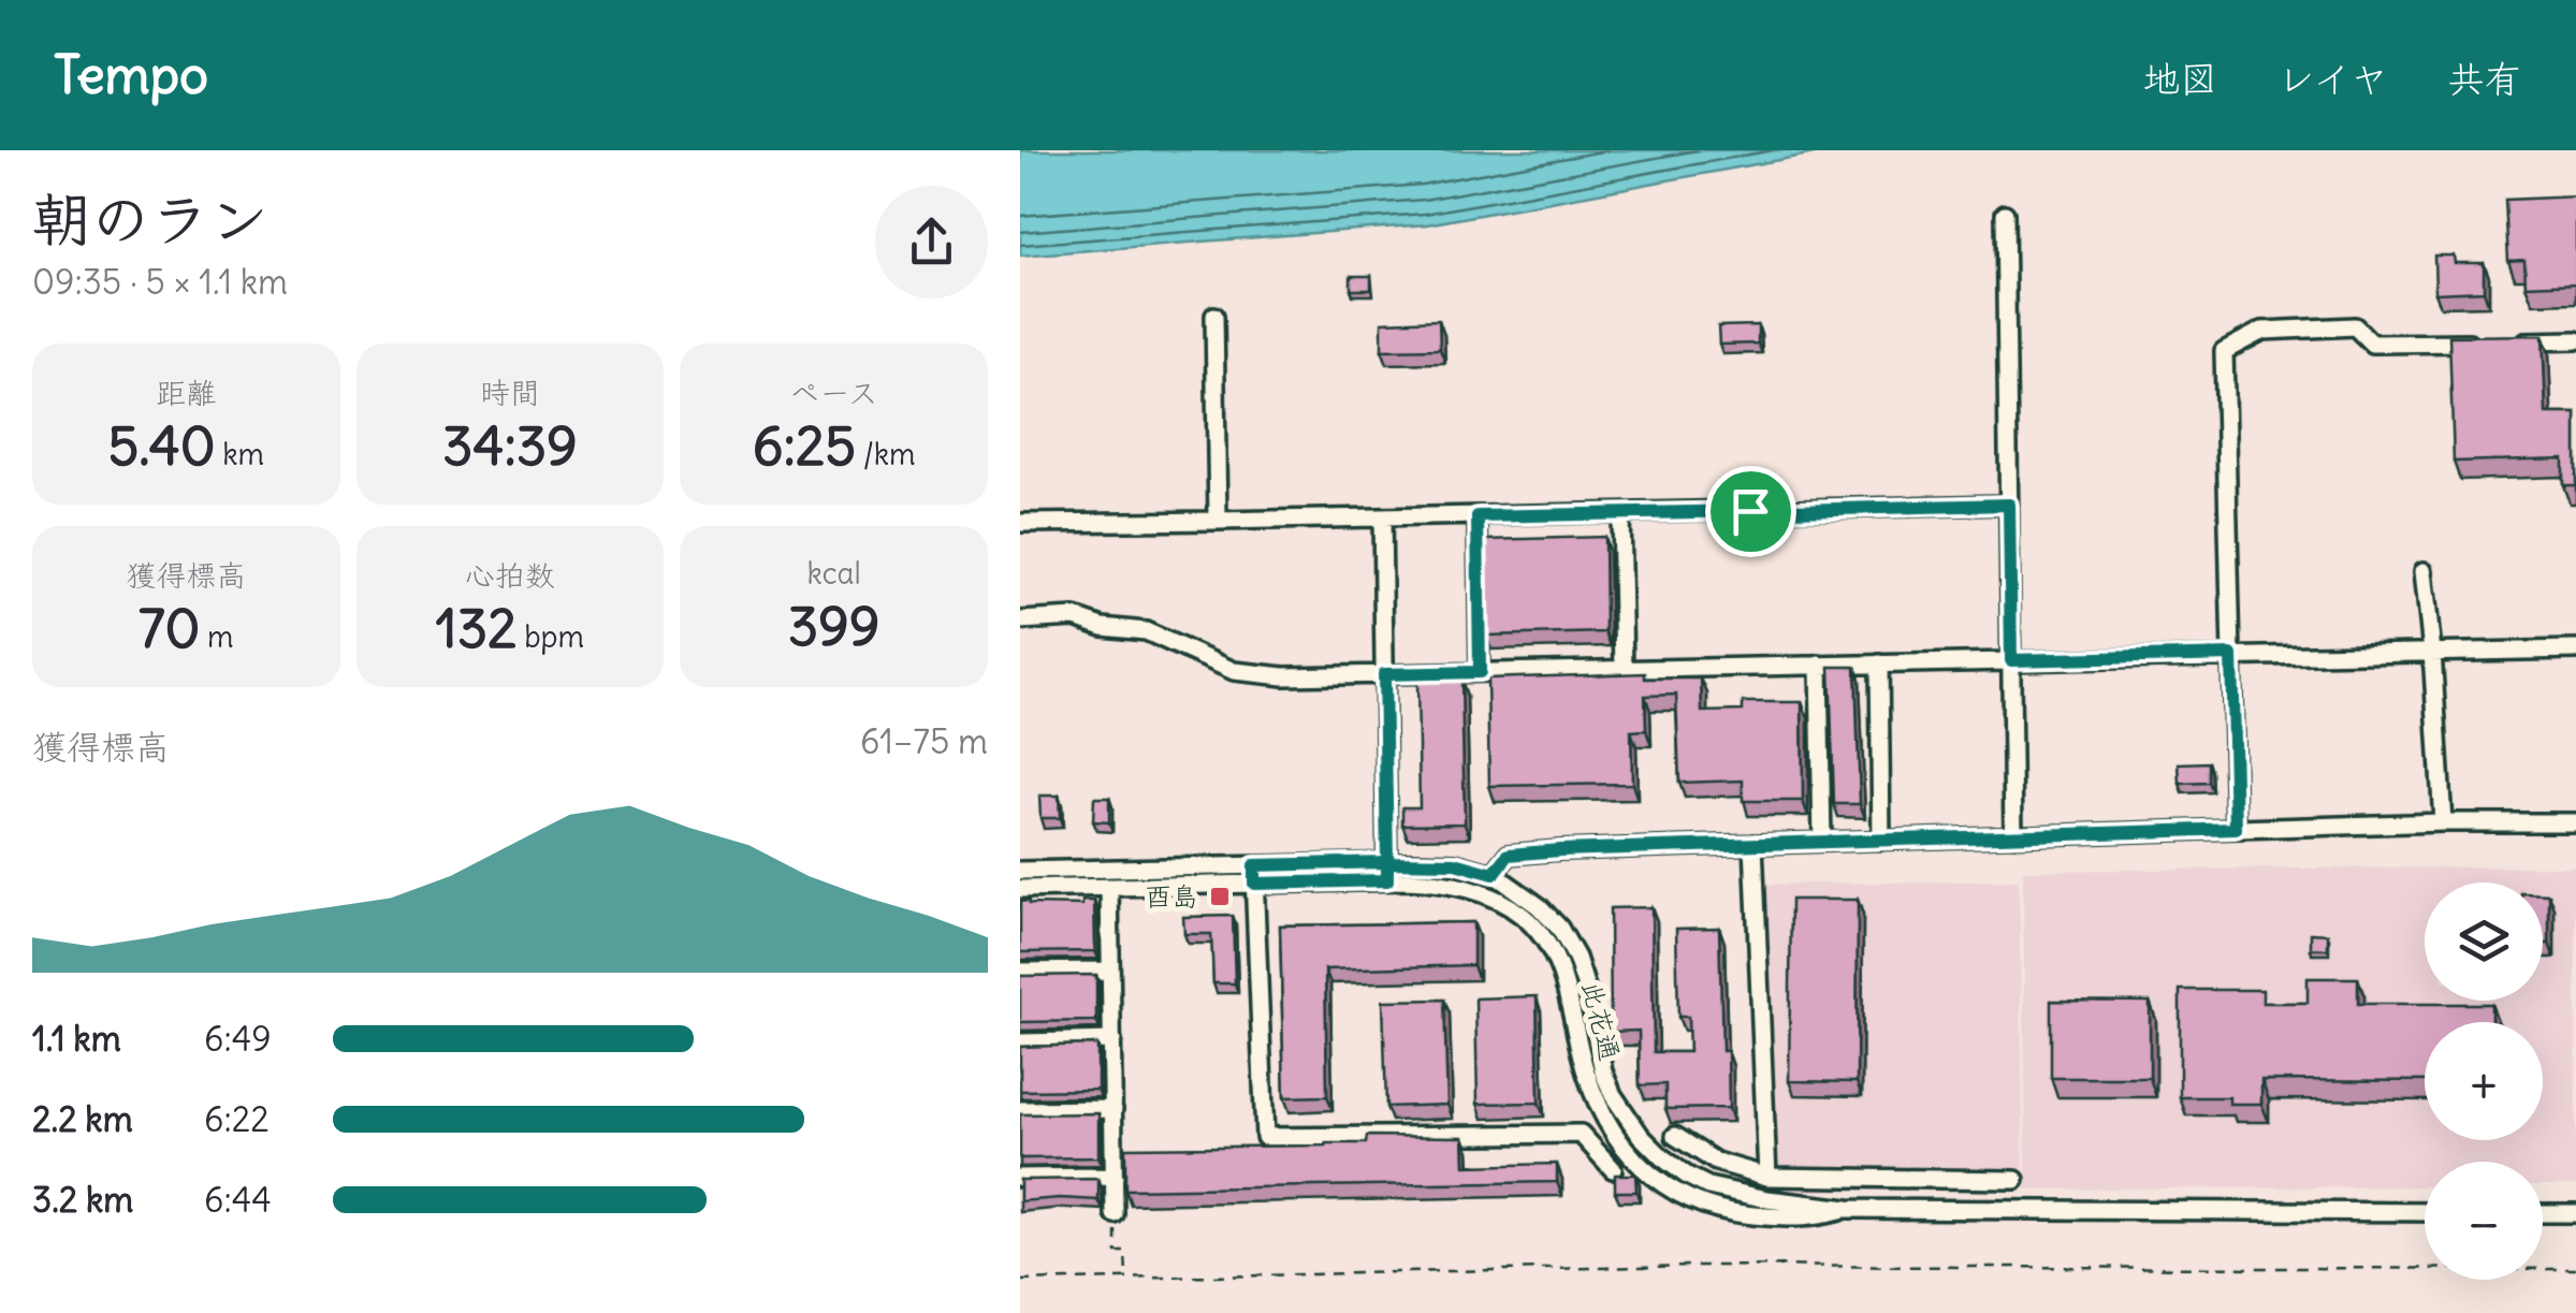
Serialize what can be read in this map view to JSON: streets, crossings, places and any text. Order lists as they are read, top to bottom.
{
  "streets": {
    "street": ["此花通"]
  },
  "places": {
    "transit": ["酉島"]
  },
  "page": {
    "header": "Tempo",
    "nav": ["地図", "レイヤ", "共有"],
    "heading": ["朝のラン", "09:35 · 5 × 1.1 km"],
    "stats": [
      ["距離", "5.40 km"],
      ["時間", "34:39"],
      ["ペース", "6:25 /km"],
      ["獲得標高", "70 m"],
      ["心拍数", "132 bpm"],
      ["kcal", "399"]
    ],
    "chart": ["獲得標高", "61–75 m"],
    "map_buttons": ["+", "−"],
    "list": [
      {
        "name": "1.1 km",
        "note": "6:49"
      },
      {
        "name": "2.2 km",
        "note": "6:22"
      },
      {
        "name": "3.2 km",
        "note": "6:44"
      }
    ]
  }
}
